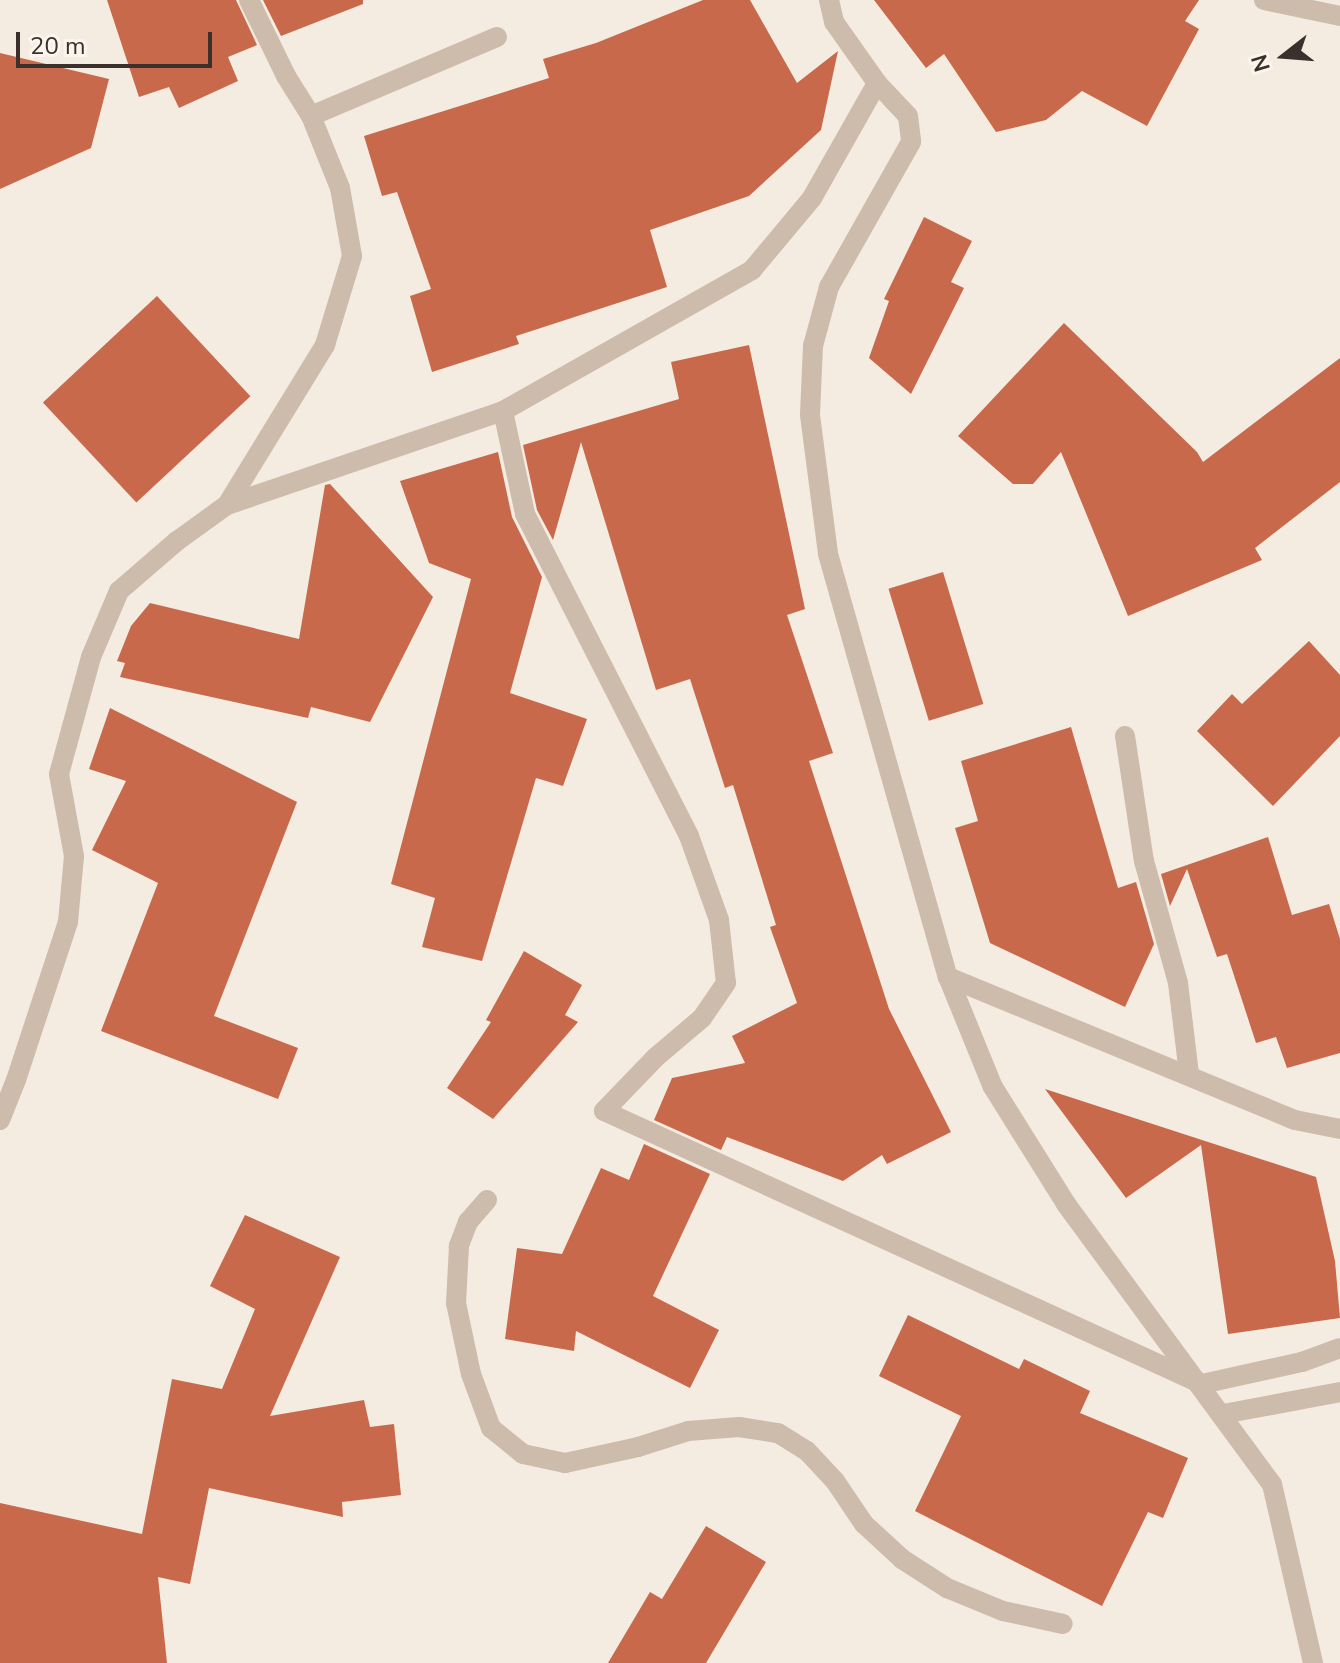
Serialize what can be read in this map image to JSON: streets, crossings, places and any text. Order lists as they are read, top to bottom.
{
  "scale_bar": "20 m",
  "north": "left"
}
